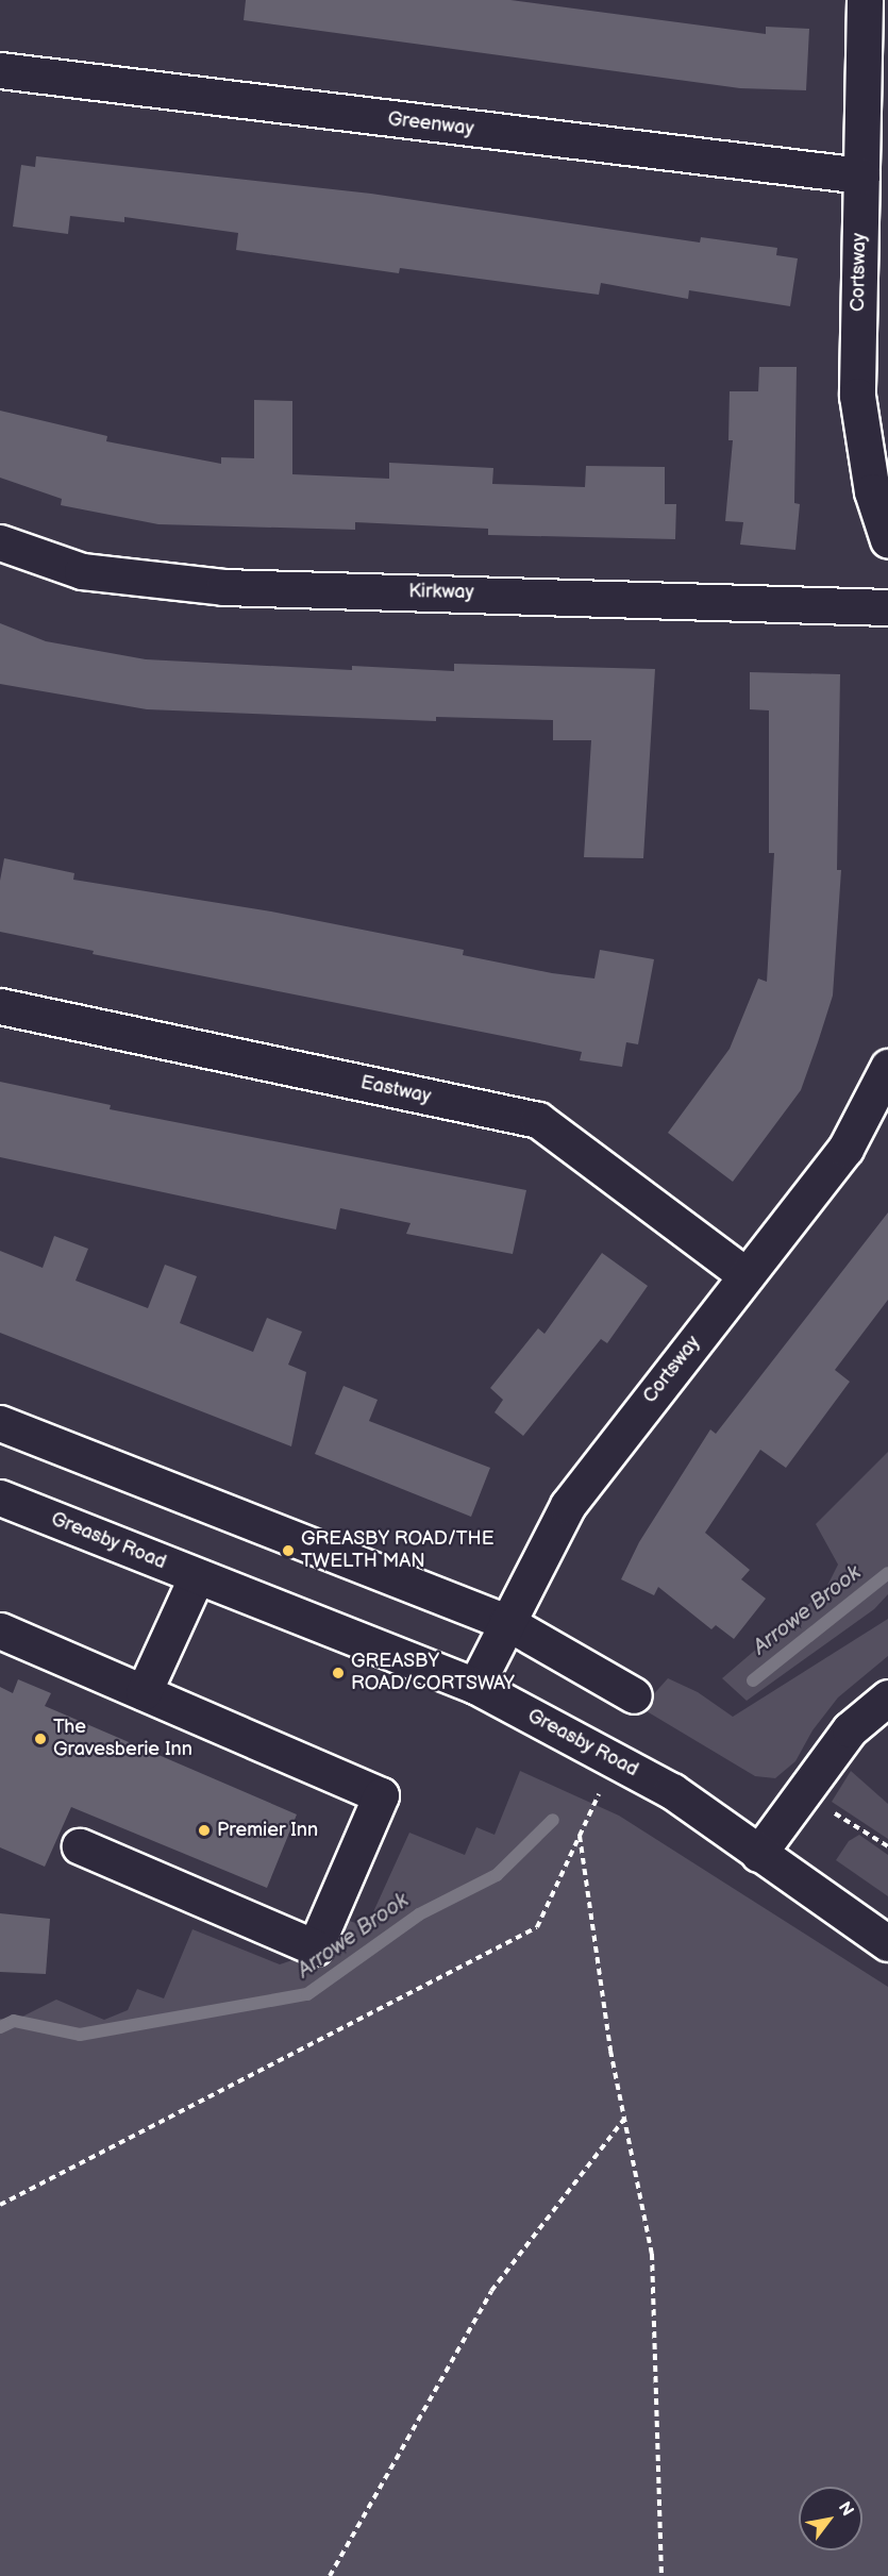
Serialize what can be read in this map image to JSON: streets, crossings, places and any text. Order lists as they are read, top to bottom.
{
  "streets": {
    "street": [
      "Greenway",
      "Cortsway",
      "Kirkway",
      "Eastway",
      "Greasby Road"
    ]
  },
  "crossings": [
    ["Greenway", "Cortsway"],
    ["Cortsway", "Eastway"],
    ["Cortsway", "Greasby Road"]
  ],
  "water": ["Arrowe Brook"],
  "places": [
    "GREASBY ROAD/THE TWELTH MAN",
    "GREASBY ROAD/CORTSWAY",
    "The Gravesberie Inn",
    "Premier Inn"
  ],
  "north": "top right"
}
